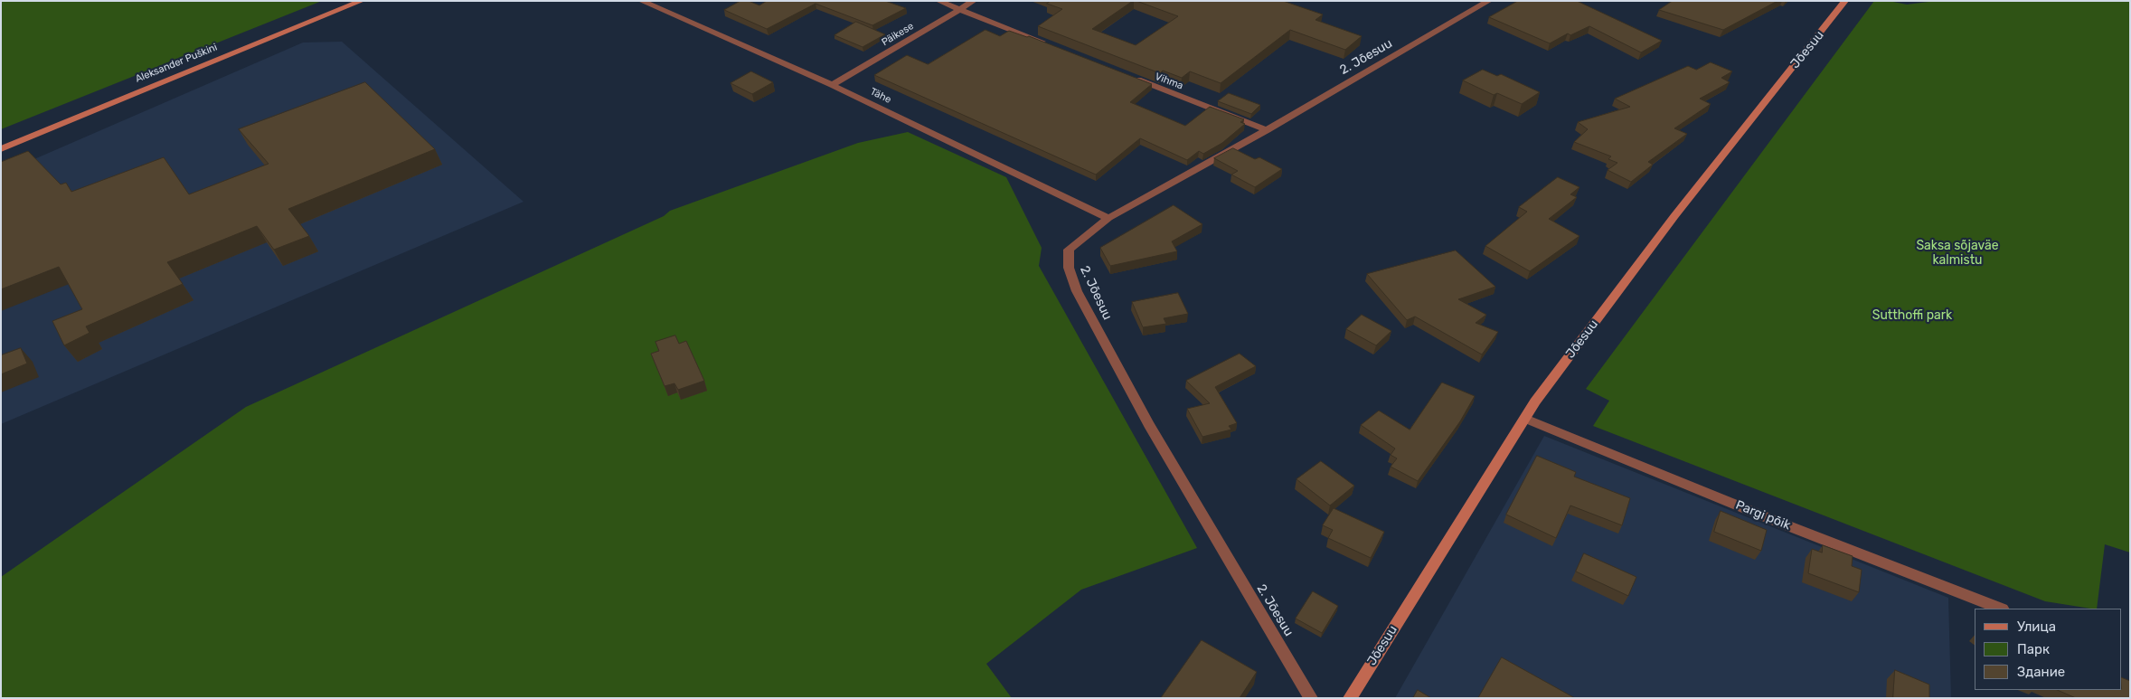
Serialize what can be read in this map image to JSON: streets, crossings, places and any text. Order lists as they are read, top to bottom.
{
  "streets": {
    "street": [
      "Päikese",
      "Jõesuu",
      "2. Jõesuu",
      "Aleksander Puškini",
      "Vihma",
      "Tähe",
      "Pargi põik"
    ]
  },
  "crossings": [
    ["Päikese", "Tähe"],
    ["Jõesuu", "Pargi põik"],
    ["2. Jõesuu", "Vihma"],
    ["2. Jõesuu", "Tähe"]
  ],
  "parks": ["Saksa sõjaväe kalmistu", "Sutthoffi park"],
  "legend": ["Улица", "Парк", "Здание"]
}
